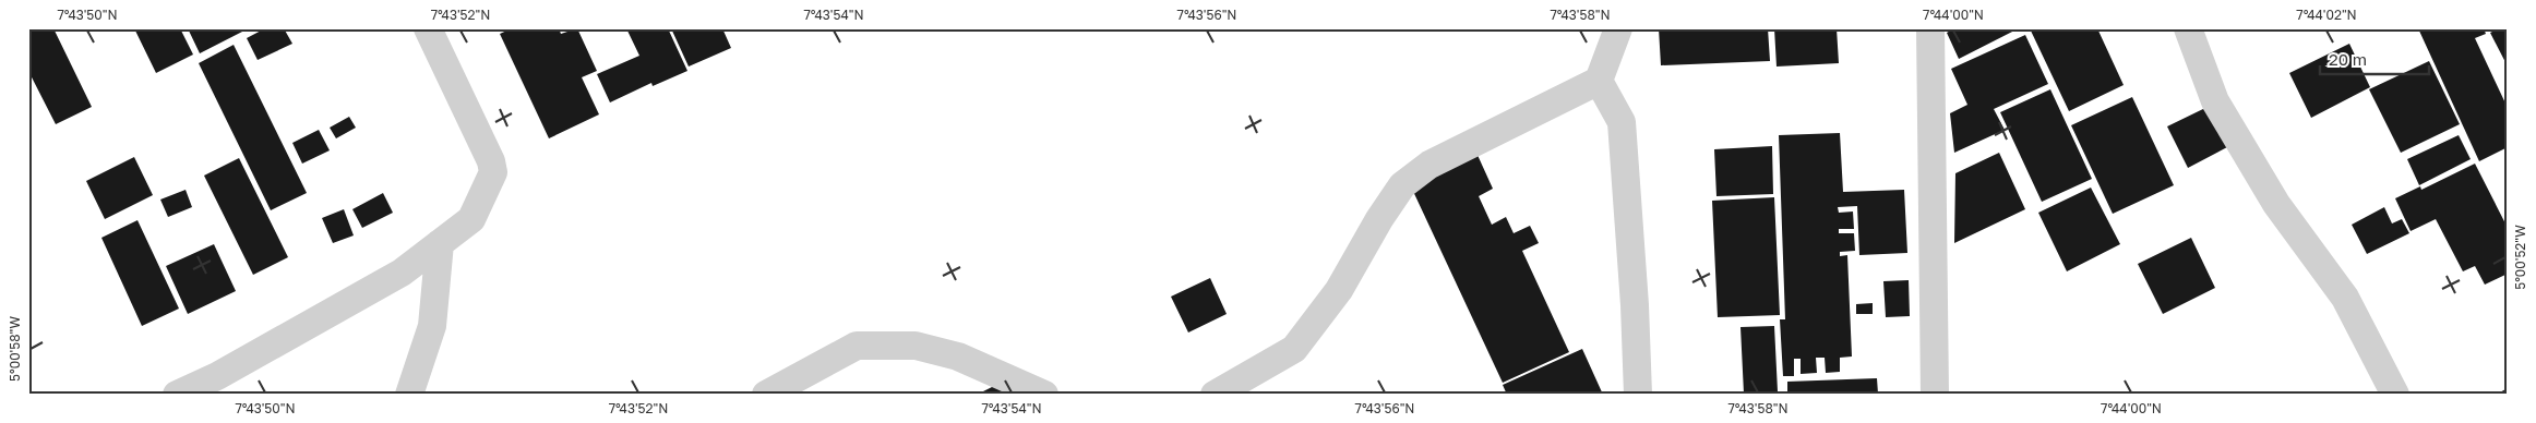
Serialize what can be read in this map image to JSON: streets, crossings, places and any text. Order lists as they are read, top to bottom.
{
  "scale_bar": "20 m",
  "coordinates": [
    "7°43'50\"N",
    "7°43'52\"N",
    "7°43'54\"N",
    "7°43'56\"N",
    "7°43'58\"N",
    "7°44'00\"N",
    "7°44'02\"N",
    "5°00'52\"W",
    "5°00'58\"W"
  ]
}
